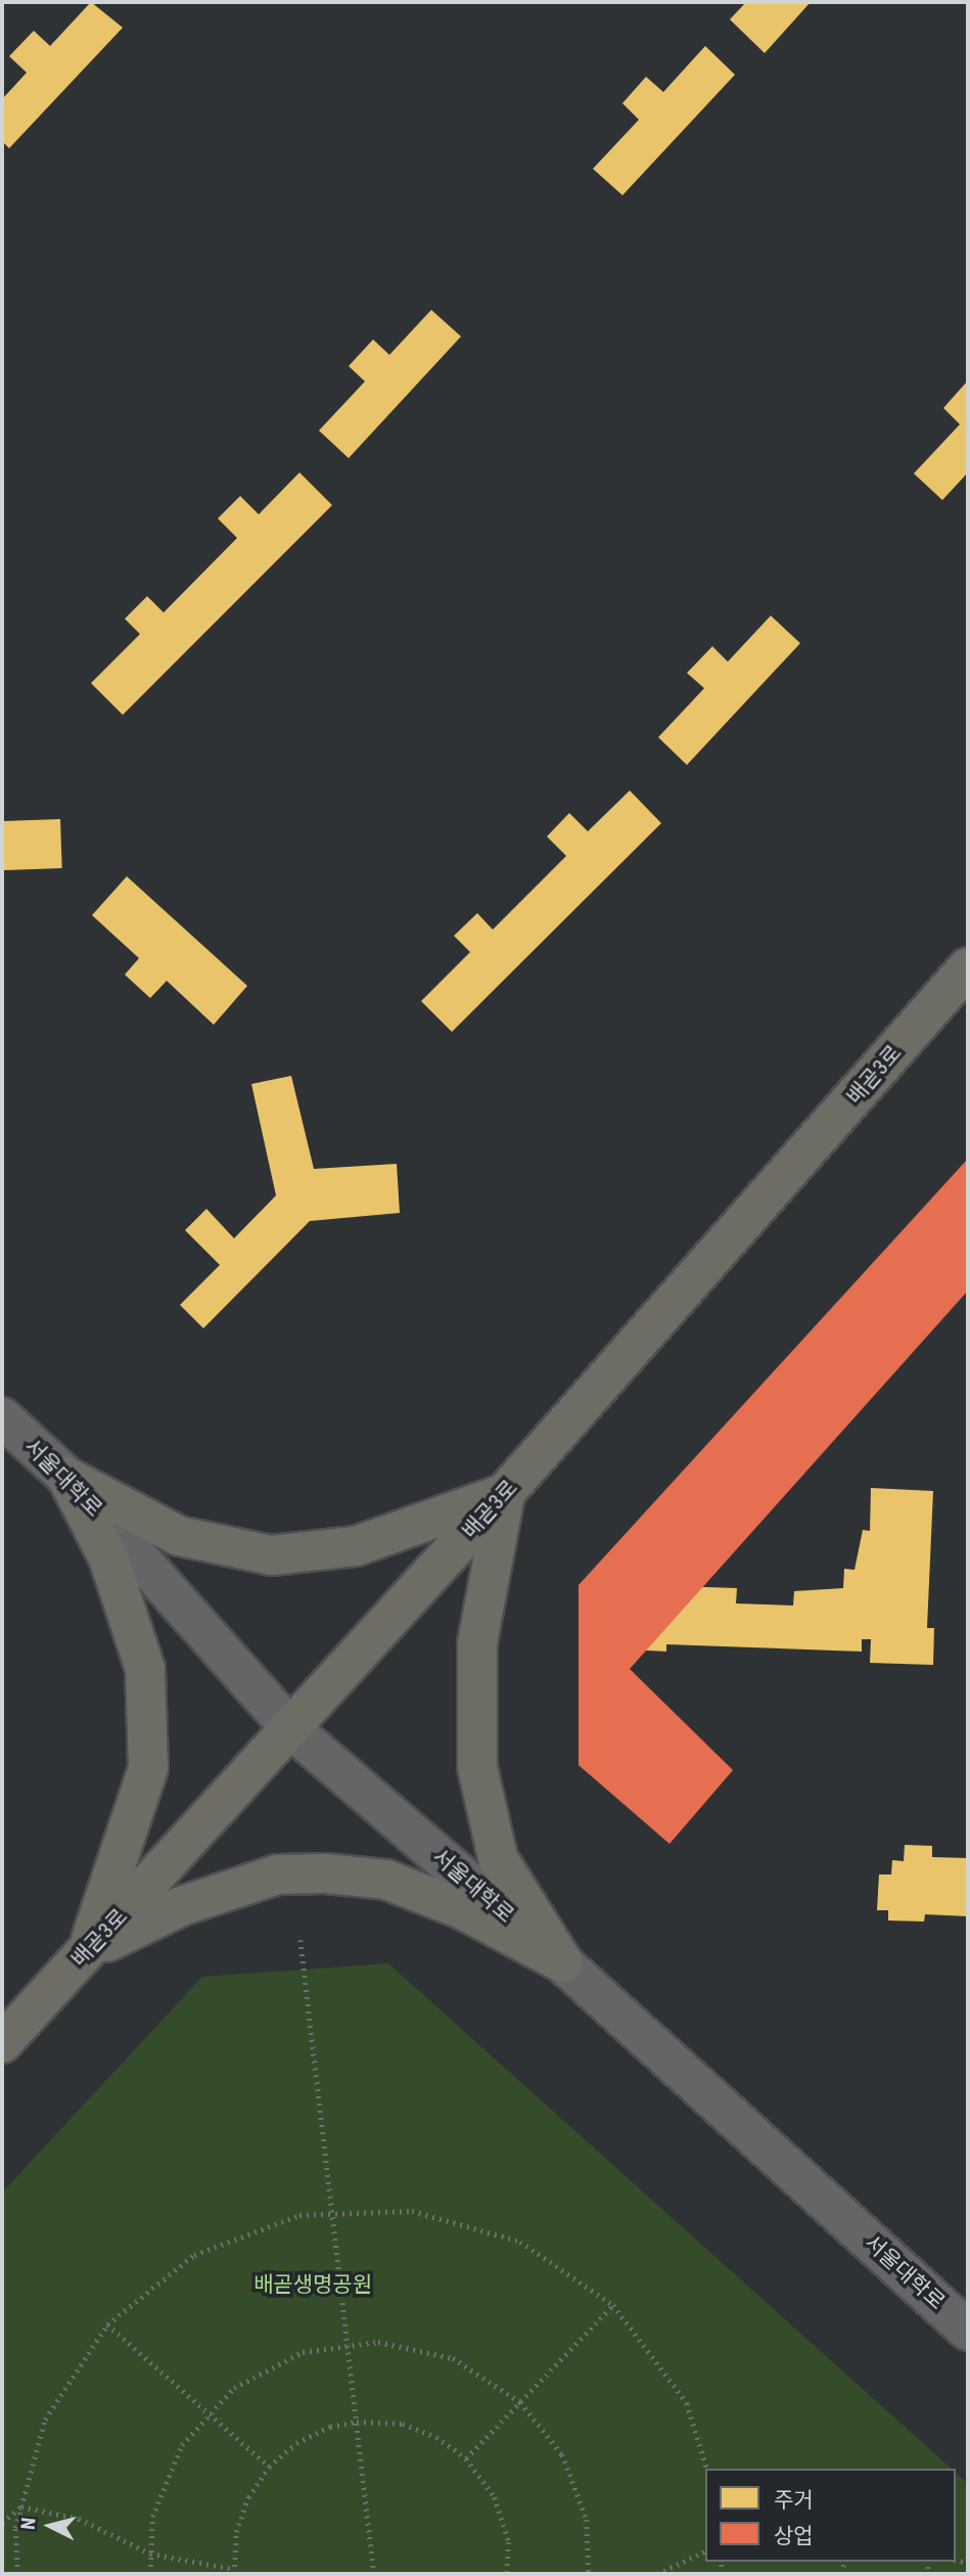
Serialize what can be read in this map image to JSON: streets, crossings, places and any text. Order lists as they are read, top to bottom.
{
  "streets": {
    "main road": ["배곧3로"],
    "street": ["서울대학로"]
  },
  "crossings": [
    ["배곧3로", "서울대학로"]
  ],
  "parks": ["배곧생명공원"],
  "legend": ["주거", "상업"],
  "north": "left"
}
